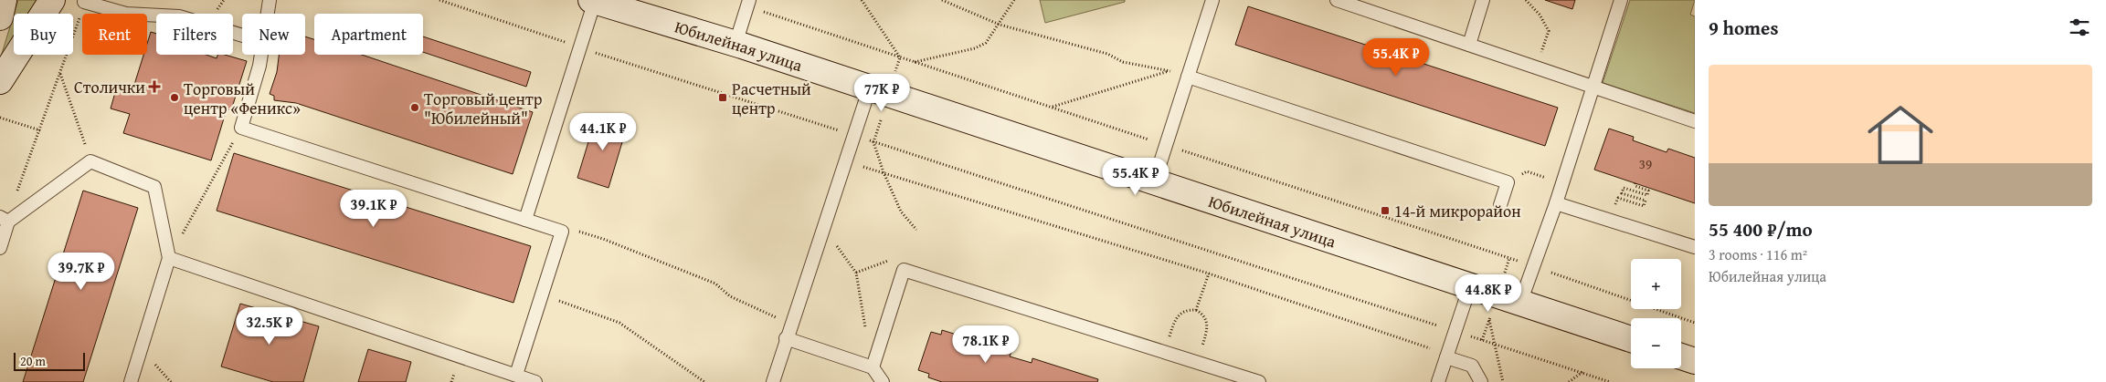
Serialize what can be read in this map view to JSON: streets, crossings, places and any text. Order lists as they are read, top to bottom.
{
  "streets": {
    "street": ["Юбилейная улица"]
  },
  "places": {
    "health": ["Столички"],
    "other": ["Торговый центр «Феникс»", "Торговый центр \"Юбилейный\""],
    "transit": ["Расчетный центр", "14-й микрорайон"]
  },
  "house_numbers": ["39"],
  "scale_bar": "20 m",
  "page": {
    "heading": "9 homes",
    "chip": [
      "Buy",
      "Rent",
      "Filters",
      "New",
      "Apartment"
    ],
    "price": [
      "55.4K ₽",
      "77K ₽",
      "44.1K ₽",
      "55.4K ₽",
      "39.1K ₽",
      "39.7K ₽",
      "44.8K ₽",
      "32.5K ₽",
      "78.1K ₽"
    ],
    "list": [
      {
        "name": "55 400 ₽/mo",
        "note": "3 rooms · 116 m² · Юбилейная улица"
      }
    ],
    "map_buttons": ["+", "−"],
    "scale": "20 m"
  }
}
